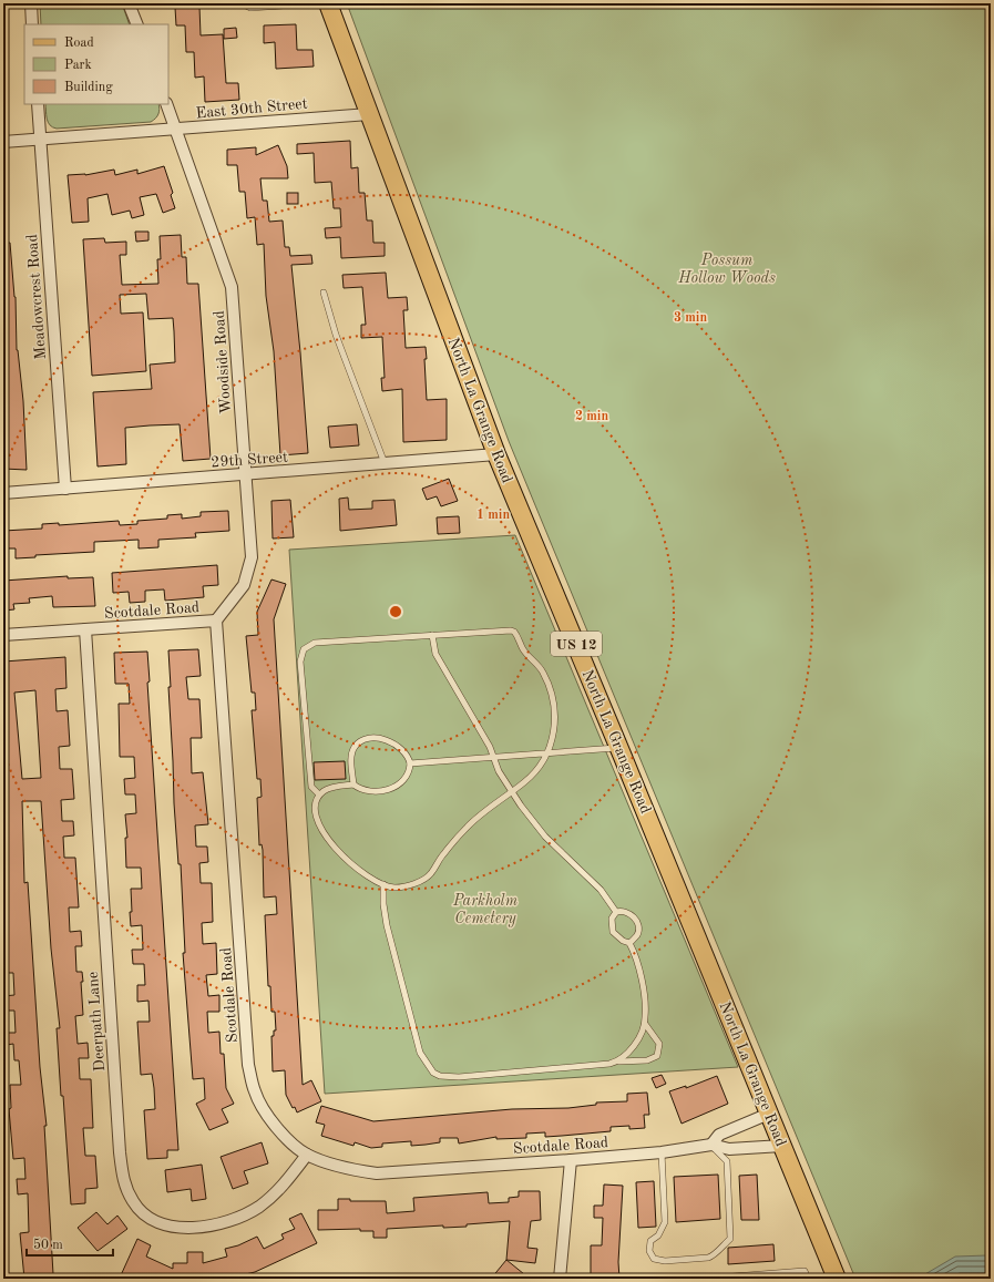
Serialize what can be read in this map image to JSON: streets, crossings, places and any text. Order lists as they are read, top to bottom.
{
  "streets": {
    "main road": ["North La Grange Road", "US 12"],
    "street": [
      "East 30th Street",
      "Meadowcrest Road",
      "Woodside Road",
      "29th Street",
      "Scotdale Road",
      "Deerpath Lane"
    ]
  },
  "crossings": [
    ["East 30th Street", "Meadowcrest Road"],
    ["East 30th Street", "Woodside Road"],
    ["East 30th Street", "North La Grange Road"],
    ["Meadowcrest Road", "29th Street"],
    ["Woodside Road", "29th Street"],
    ["Woodside Road", "Scotdale Road"],
    ["North La Grange Road", "29th Street"],
    ["North La Grange Road", "Scotdale Road"],
    ["Scotdale Road", "Deerpath Lane"]
  ],
  "parks": ["Possum Hollow Woods", "Parkholm Cemetery"],
  "legend": ["Road", "Park", "Building"],
  "scale_bar": "50 m",
  "rings": ["3 min", "2 min", "1 min"]
}
